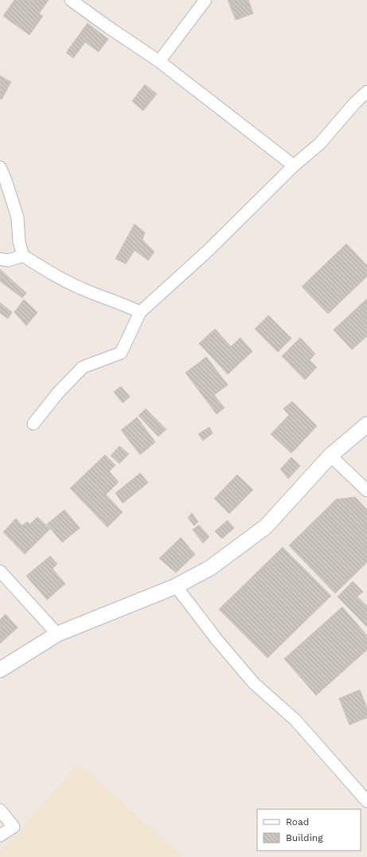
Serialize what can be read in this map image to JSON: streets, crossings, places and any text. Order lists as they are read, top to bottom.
{
  "legend": ["Road", "Building"]
}
